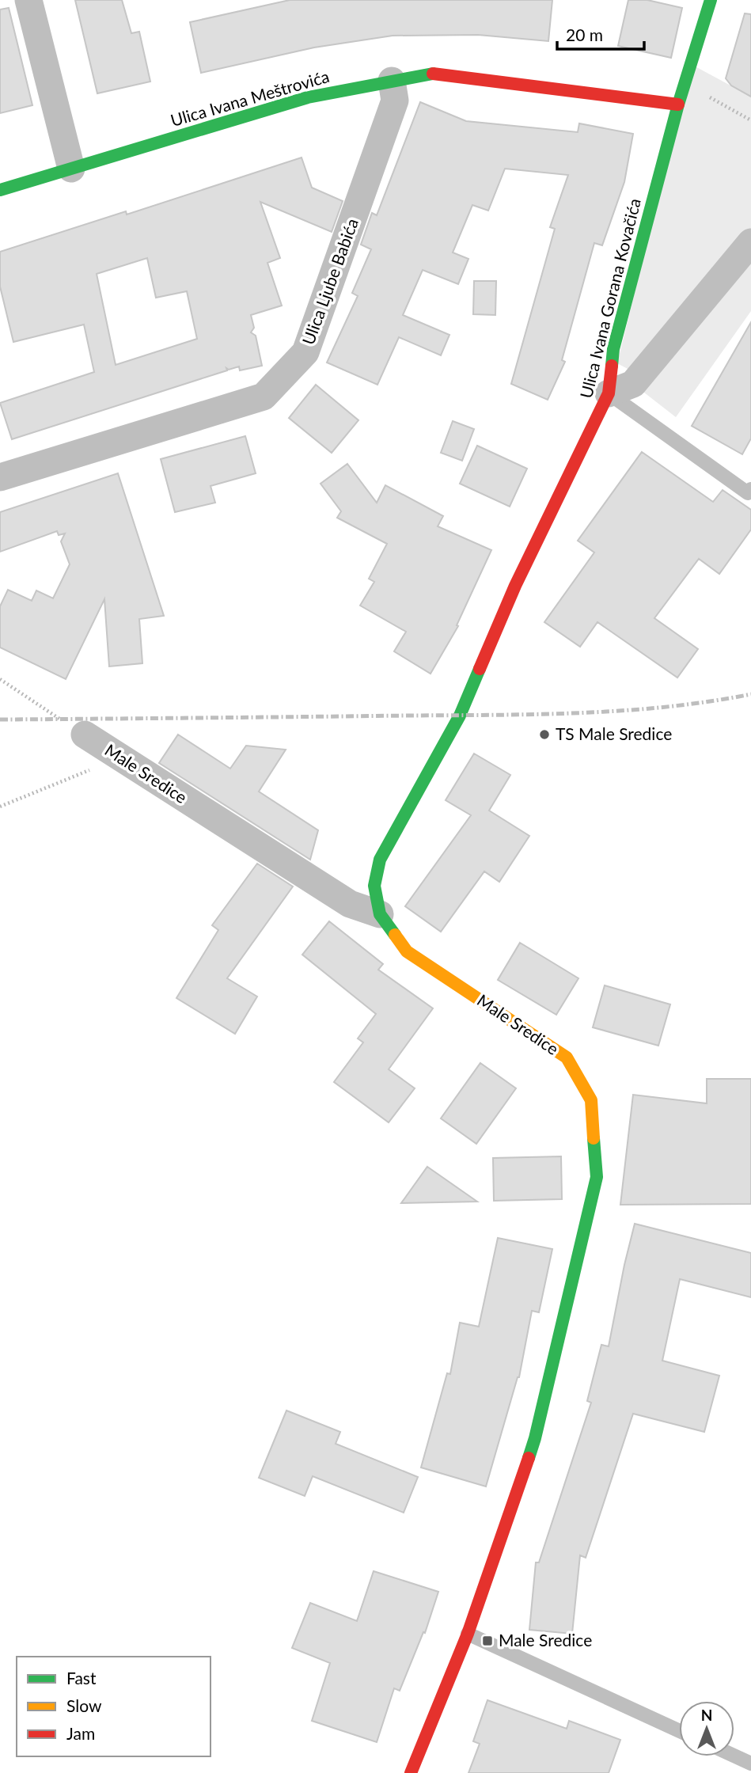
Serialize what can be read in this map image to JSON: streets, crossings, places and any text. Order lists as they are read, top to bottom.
{
  "streets": {
    "street": [
      "Ulica Ivana Meštrovića",
      "Ulica Ljube Babića",
      "Ulica Ivana Gorana Kovačića",
      "Male Sredice"
    ]
  },
  "crossings": [
    ["Ulica Ivana Meštrovića", "Ulica Ljube Babića"],
    ["Ulica Ivana Meštrovića", "Ulica Ivana Gorana Kovačića"],
    ["Ulica Ivana Gorana Kovačića", "Male Sredice"]
  ],
  "places": {
    "other": ["TS Male Sredice"],
    "transit": ["Male Sredice"]
  },
  "legend": ["Fast", "Slow", "Jam"],
  "scale_bar": "20 m",
  "north": "top"
}
